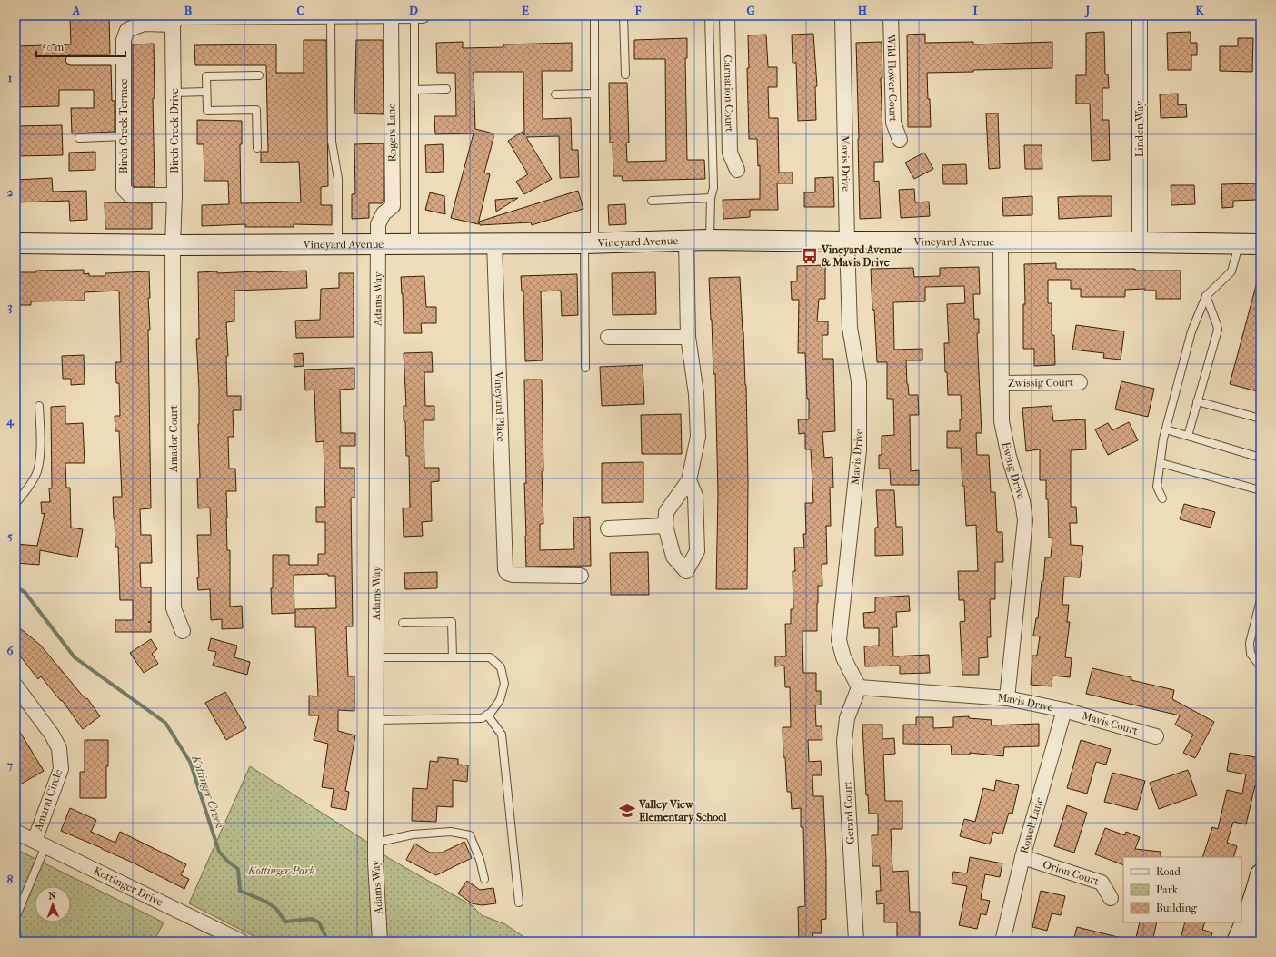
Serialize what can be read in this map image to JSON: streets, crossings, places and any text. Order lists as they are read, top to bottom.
{
  "streets": {
    "street": [
      "Wild Flower Court",
      "Carnation Court",
      "Birch Creek Terrace",
      "Linden Way",
      "Birch Creek Drive",
      "Rogers Lane",
      "Mavis Drive",
      "Vineyard Avenue",
      "Adams Way",
      "Zwissig Court",
      "Vineyard Place",
      "Amador Court",
      "Ewing Drive",
      "Mavis Court",
      "Amaral Circle",
      "Gerard Court",
      "Rowell Lane",
      "Orion Court",
      "Kottinger Drive"
    ]
  },
  "crossings": [
    ["Birch Creek Terrace", "Birch Creek Drive"],
    ["Birch Creek Terrace", "Rogers Lane"],
    ["Linden Way", "Vineyard Avenue"],
    ["Birch Creek Drive", "Vineyard Avenue"],
    ["Birch Creek Drive", "Amador Court"],
    ["Rogers Lane", "Vineyard Avenue"],
    ["Rogers Lane", "Adams Way"],
    ["Mavis Drive", "Vineyard Avenue"],
    ["Mavis Drive", "Ewing Drive"],
    ["Mavis Drive", "Mavis Court"],
    ["Mavis Drive", "Gerard Court"],
    ["Mavis Drive", "Rowell Lane"],
    ["Vineyard Avenue", "Adams Way"],
    ["Vineyard Avenue", "Vineyard Place"],
    ["Vineyard Avenue", "Amador Court"],
    ["Vineyard Avenue", "Ewing Drive"],
    ["Zwissig Court", "Ewing Drive"],
    ["Mavis Court", "Rowell Lane"],
    ["Amaral Circle", "Kottinger Drive"],
    ["Rowell Lane", "Orion Court"]
  ],
  "water": ["Kottinger Creek"],
  "parks": ["Kottinger Park"],
  "places": {
    "bus stop": ["Vineyard Avenue & Mavis Drive"],
    "school or university": ["Valley View Elementary School"]
  },
  "legend": ["Road", "Park", "Building"],
  "scale_bar": "50 m",
  "north": "top",
  "grid": {
    "columns": [
      "A",
      "B",
      "C",
      "D",
      "E",
      "F",
      "G",
      "H",
      "I",
      "J",
      "K"
    ],
    "rows": [
      "1",
      "2",
      "3",
      "4",
      "5",
      "6",
      "7",
      "8"
    ]
  }
}
